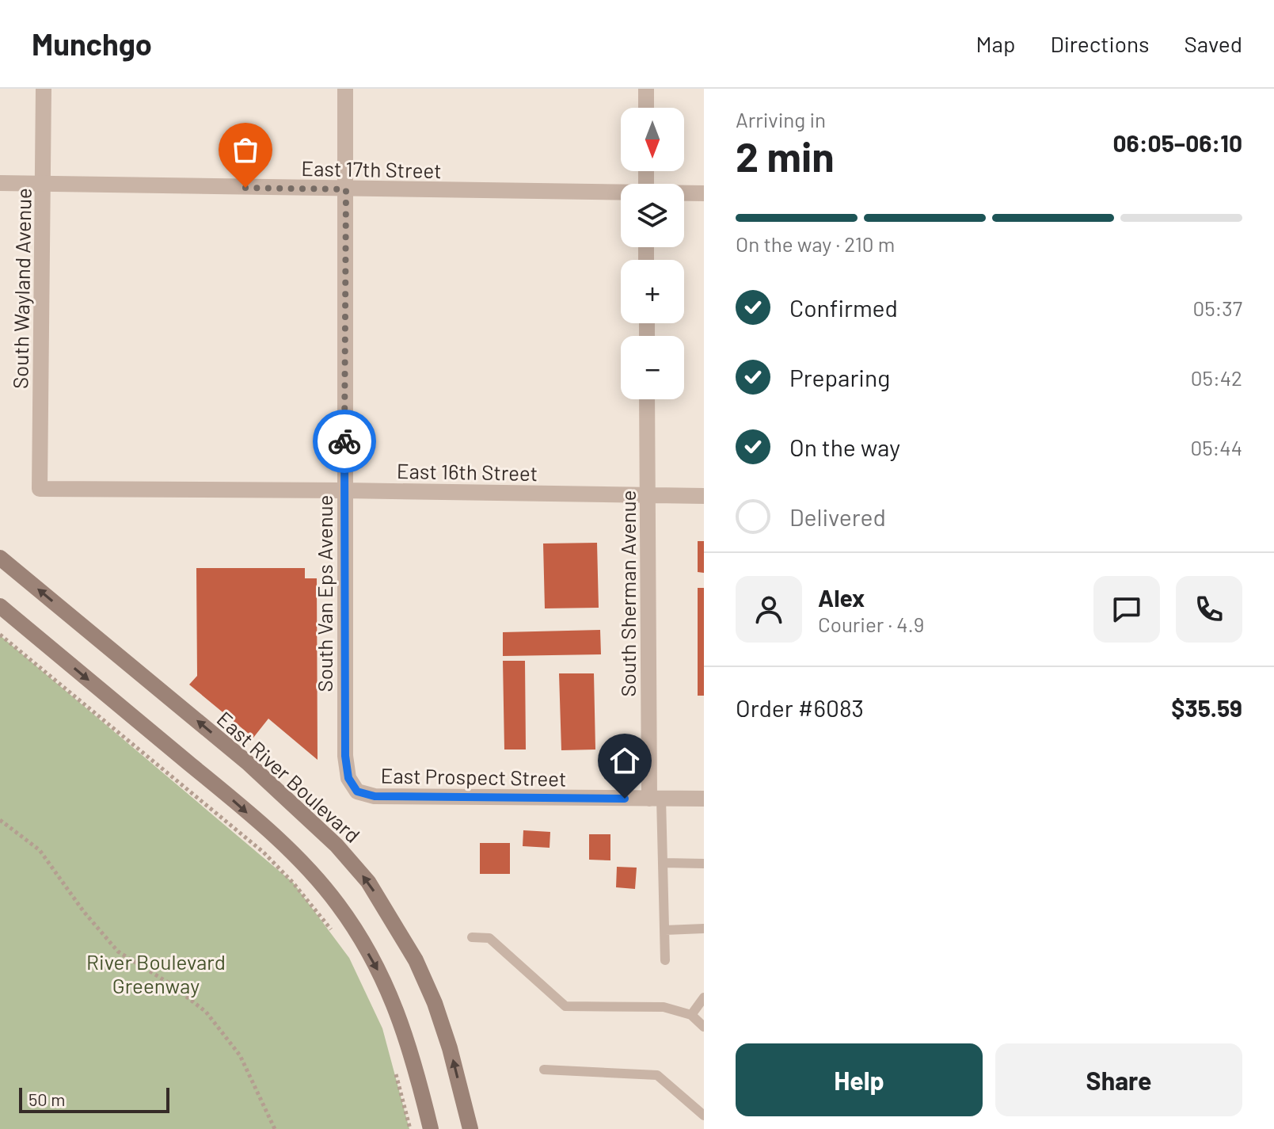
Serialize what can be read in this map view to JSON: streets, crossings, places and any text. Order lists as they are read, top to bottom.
{
  "streets": {
    "main road": ["East River Boulevard"],
    "street": [
      "East 17th Street",
      "South Wayland Avenue",
      "East 16th Street",
      "South Van Eps Avenue",
      "South Sherman Avenue",
      "East Prospect Street"
    ]
  },
  "crossings": [
    ["East 17th Street", "South Wayland Avenue"],
    ["East 17th Street", "South Van Eps Avenue"],
    ["South Wayland Avenue", "East 16th Street"],
    ["East 16th Street", "South Van Eps Avenue"],
    ["East 16th Street", "South Sherman Avenue"],
    ["South Van Eps Avenue", "East Prospect Street"],
    ["South Sherman Avenue", "East Prospect Street"]
  ],
  "parks": ["River Boulevard Greenway"],
  "scale_bar": "50 m",
  "north": "bottom",
  "page": {
    "header": "Munchgo",
    "nav": ["Map", "Directions", "Saved"],
    "heading": ["2 min", "Arriving in", "06:05–06:10"],
    "panel": [
      "Alex",
      "Courier · 4.9",
      "Order #6083",
      "$35.59"
    ],
    "map_buttons": ["+", "−"],
    "bar": "On the way · 210 m",
    "list": [
      ["Confirmed", "05:37"],
      ["Preparing", "05:42"],
      ["On the way", "05:44"],
      "Delivered"
    ],
    "buttons": ["Help", "Share"],
    "scale": "50 m"
  }
}
